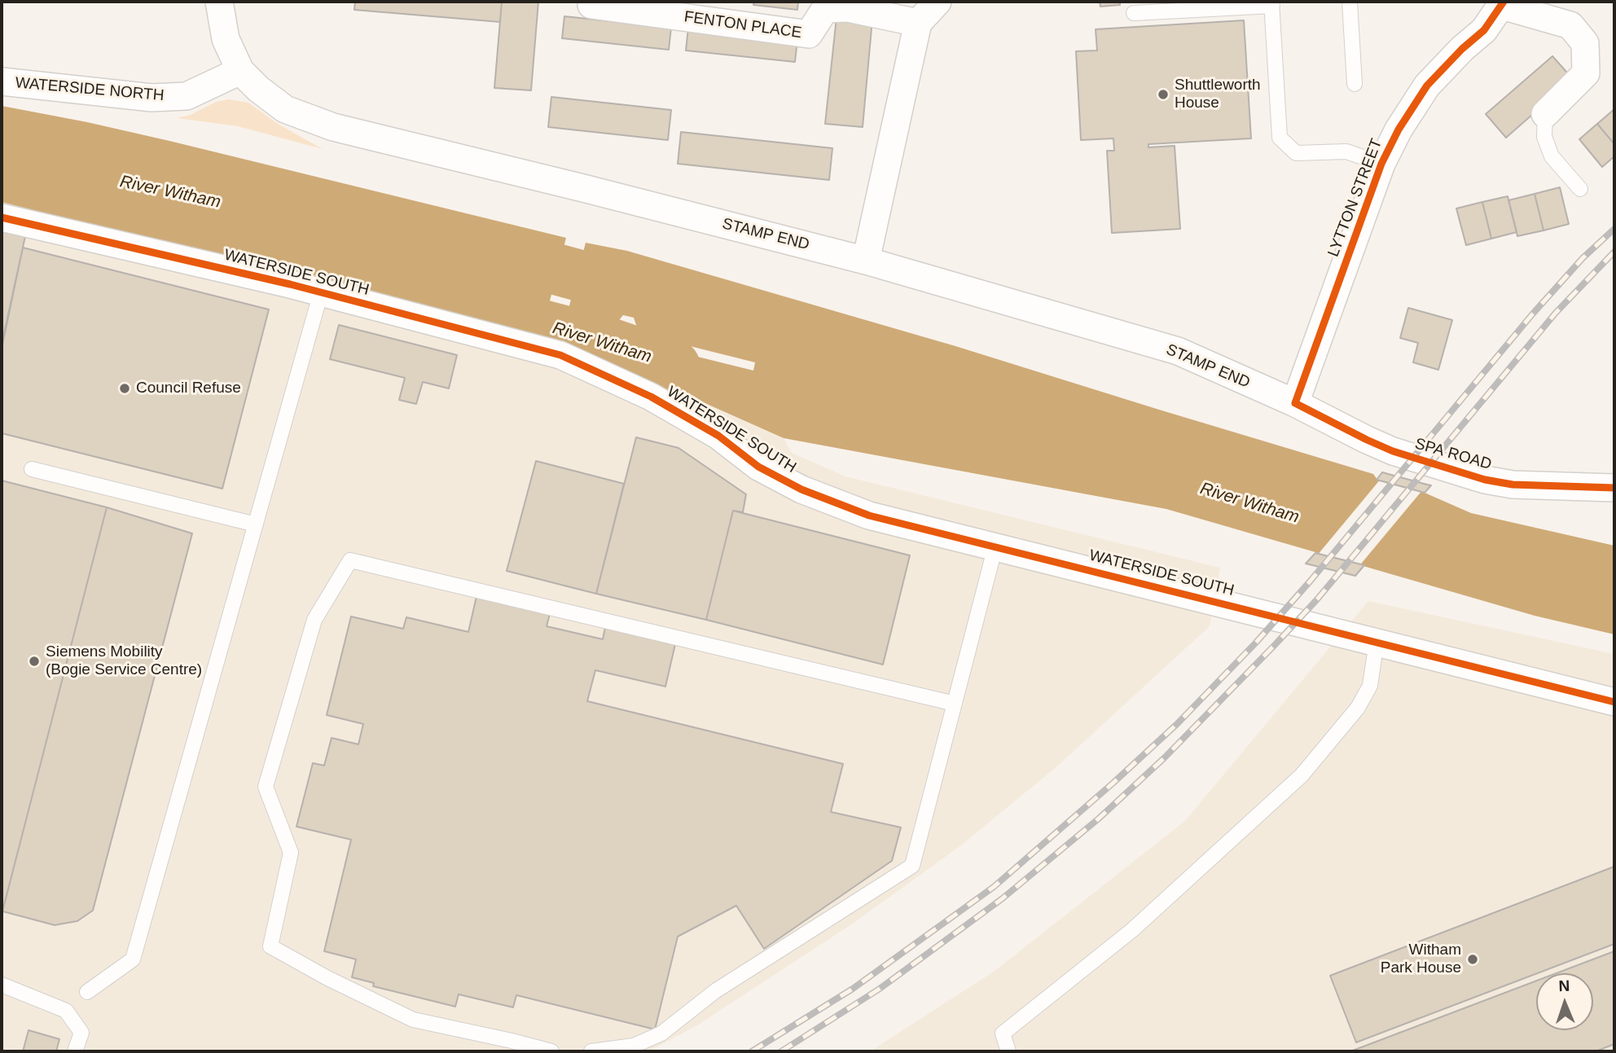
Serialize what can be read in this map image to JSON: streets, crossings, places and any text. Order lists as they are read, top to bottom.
{
  "streets": {
    "street": [
      "FENTON PLACE",
      "WATERSIDE NORTH",
      "LYTTON STREET",
      "STAMP END",
      "WATERSIDE SOUTH",
      "SPA ROAD"
    ]
  },
  "crossings": [
    ["WATERSIDE NORTH", "STAMP END"],
    ["LYTTON STREET", "STAMP END"],
    ["LYTTON STREET", "SPA ROAD"],
    ["STAMP END", "SPA ROAD"]
  ],
  "water": ["River Witham"],
  "places": [
    "Shuttleworth House",
    "Council Refuse",
    "Siemens Mobility (Bogie Service Centre)",
    "Witham Park House"
  ],
  "north": "top"
}
